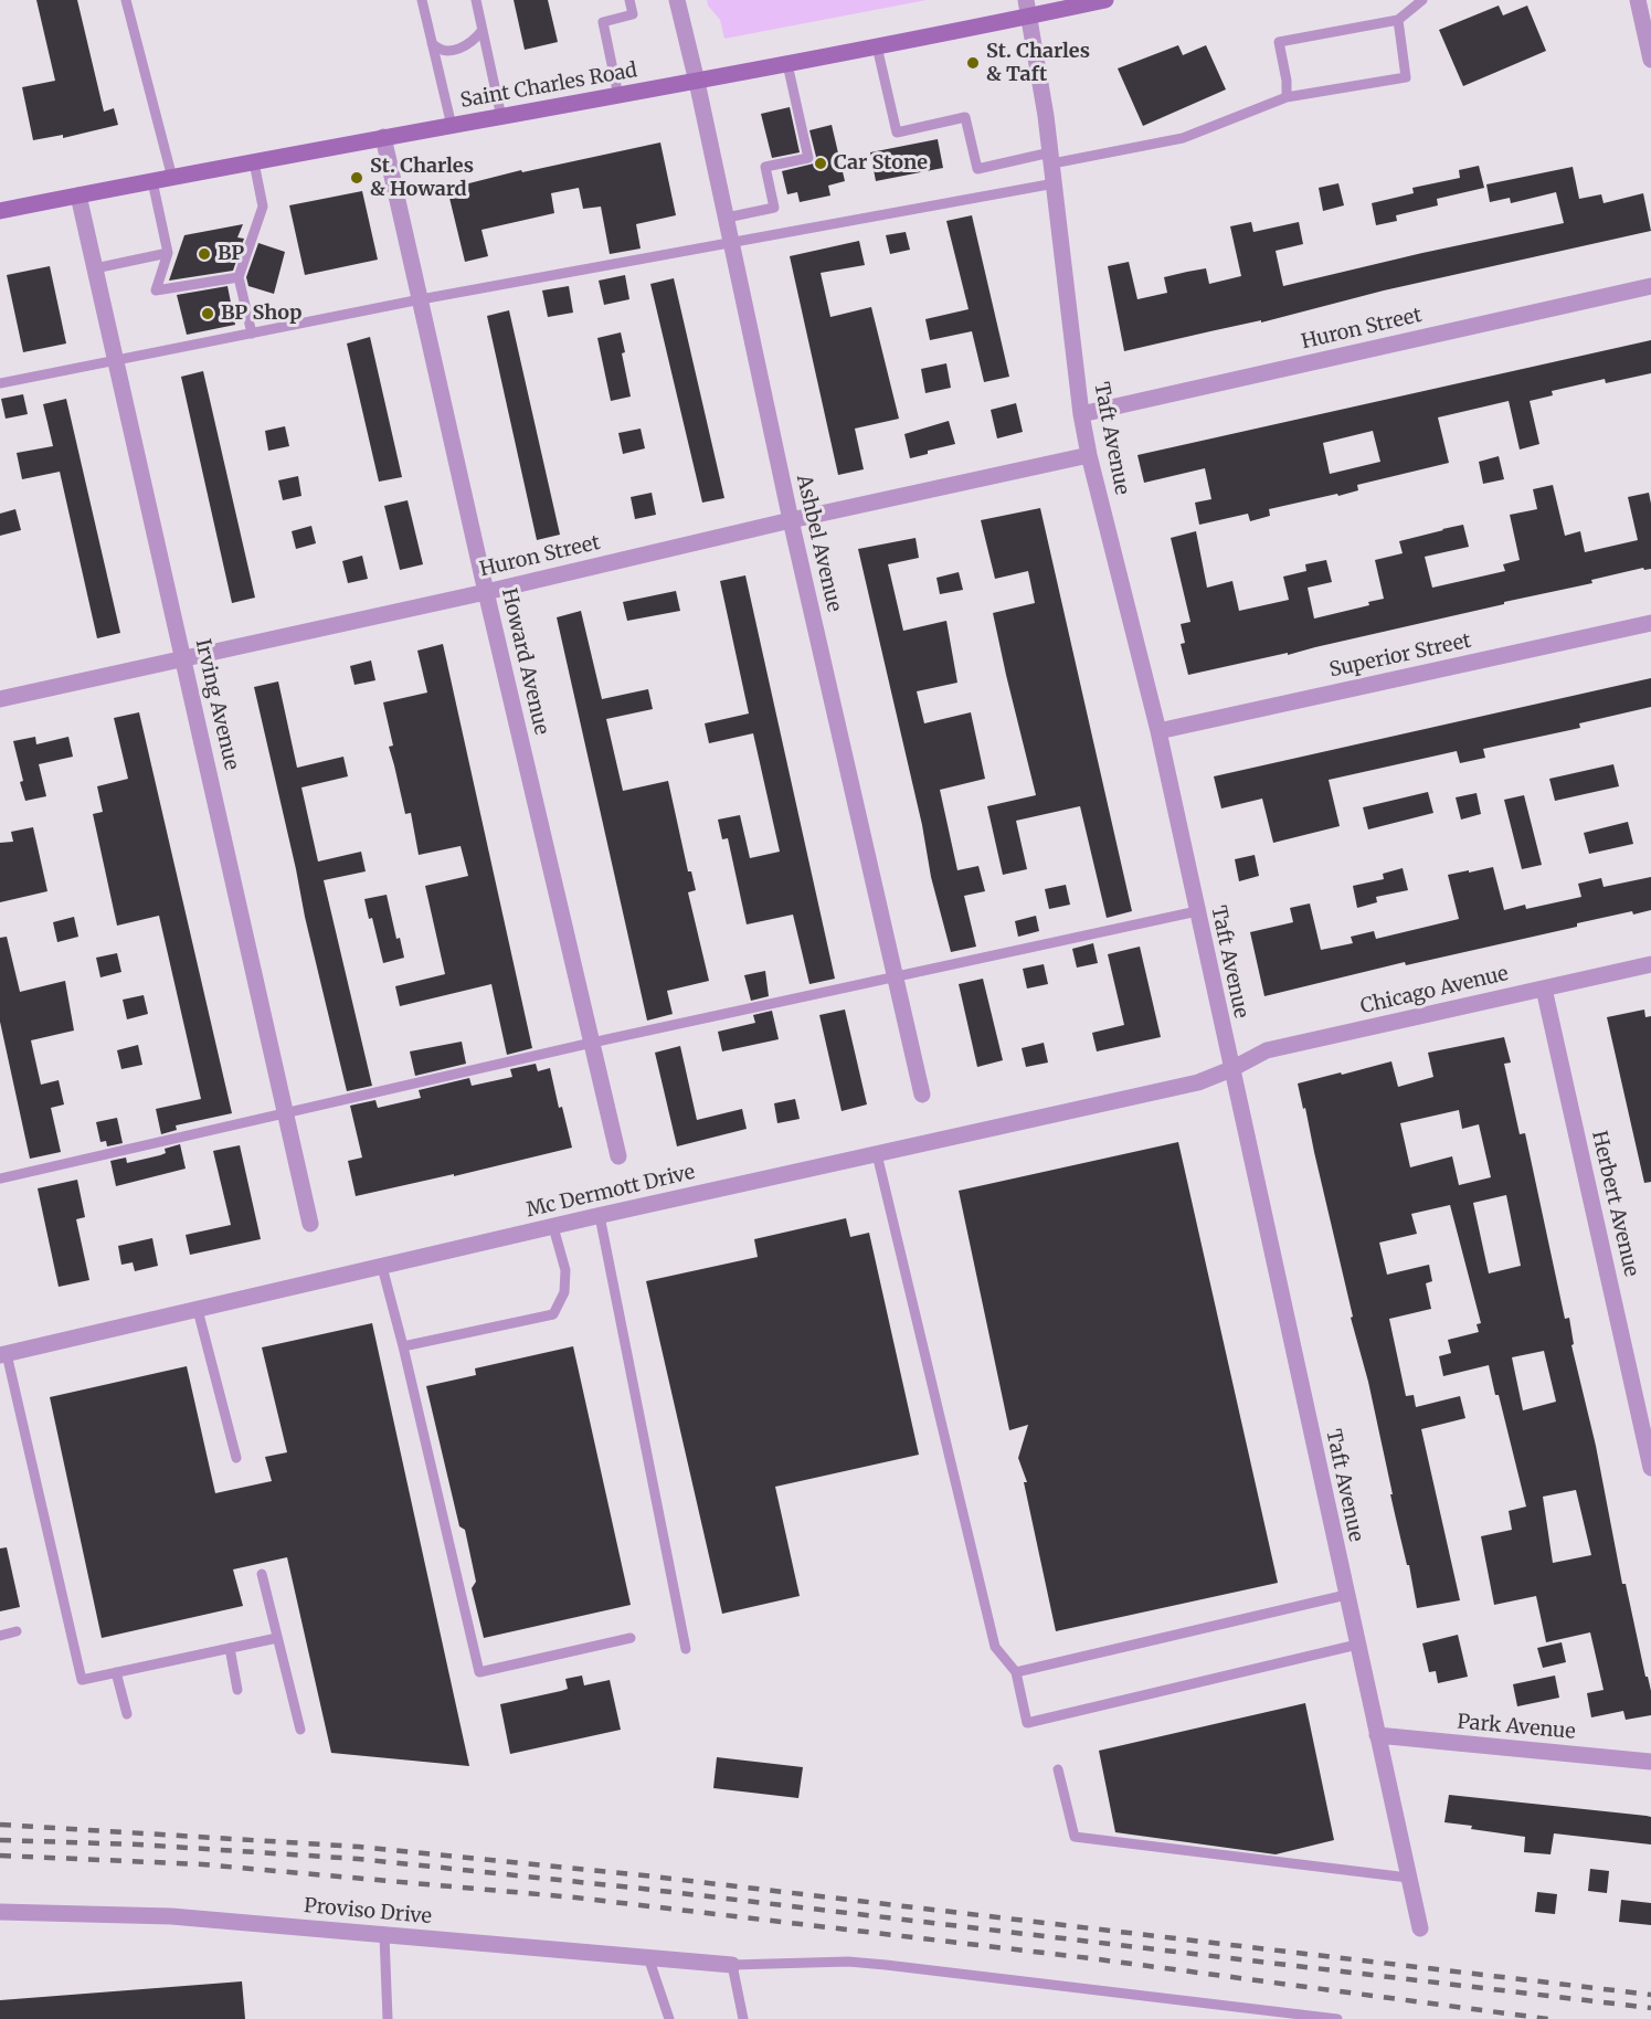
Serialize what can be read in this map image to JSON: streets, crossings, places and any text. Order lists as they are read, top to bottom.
{
  "streets": {
    "main road": ["Saint Charles Road"],
    "street": [
      "Huron Street",
      "Taft Avenue",
      "Ashbel Avenue",
      "Superior Street",
      "Howard Avenue",
      "Irving Avenue",
      "Chicago Avenue",
      "Mc Dermott Drive",
      "Herbert Avenue",
      "Park Avenue",
      "Proviso Drive"
    ]
  },
  "crossings": [
    ["Saint Charles Road", "Taft Avenue"],
    ["Saint Charles Road", "Ashbel Avenue"],
    ["Saint Charles Road", "Howard Avenue"],
    ["Saint Charles Road", "Irving Avenue"],
    ["Huron Street", "Taft Avenue"],
    ["Huron Street", "Ashbel Avenue"],
    ["Huron Street", "Howard Avenue"],
    ["Huron Street", "Irving Avenue"],
    ["Taft Avenue", "Superior Street"],
    ["Taft Avenue", "Chicago Avenue"],
    ["Taft Avenue", "Mc Dermott Drive"],
    ["Taft Avenue", "Park Avenue"],
    ["Chicago Avenue", "Mc Dermott Drive"],
    ["Chicago Avenue", "Herbert Avenue"]
  ],
  "places": [
    "St. Charles & Taft",
    "Car Stone",
    "St. Charles & Howard",
    "BP",
    "BP Shop"
  ]
}
